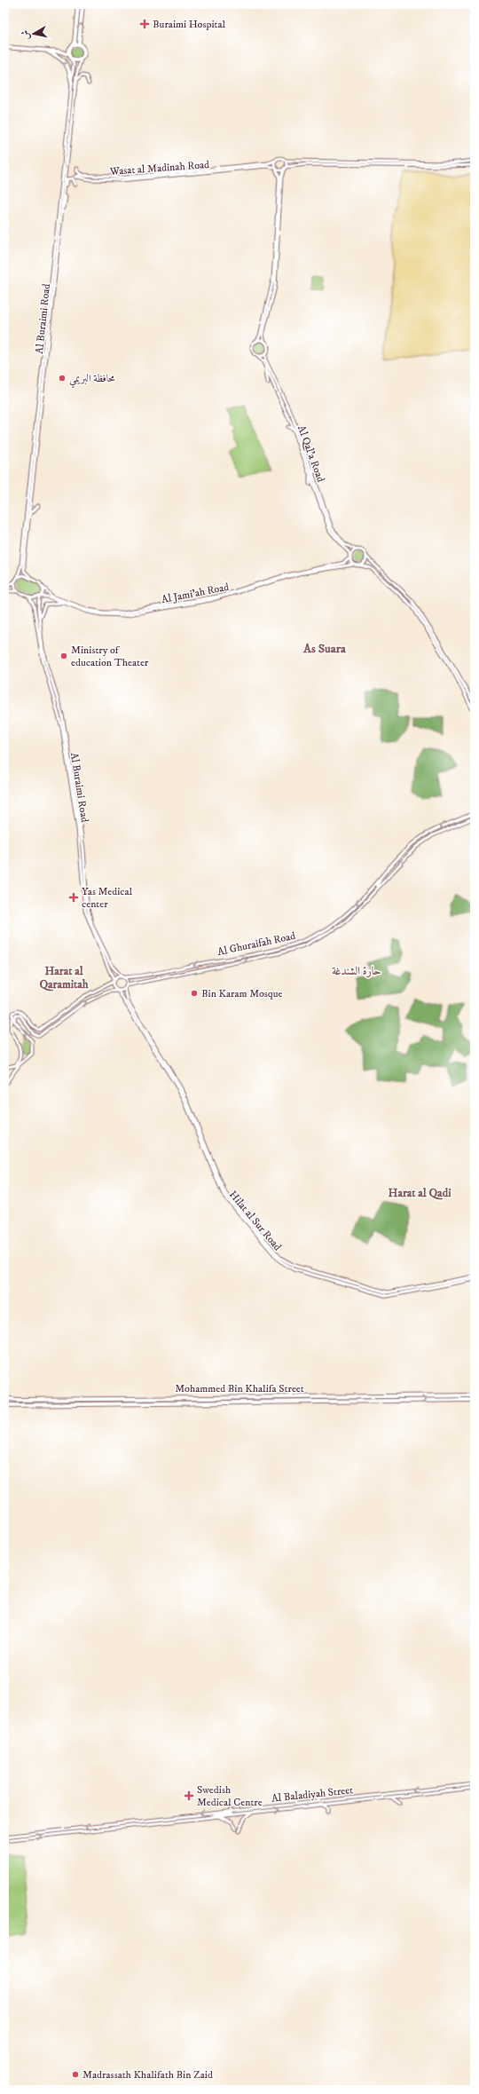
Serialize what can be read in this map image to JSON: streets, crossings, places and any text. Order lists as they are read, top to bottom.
{
  "streets": {
    "highway": ["Mohammed Bin Khalifa Street"],
    "main road": [
      "Wasat al Madinah Road",
      "Al Buraimi Road",
      "Al Qal'a Road",
      "Al Jami'ah Road",
      "Al Ghuraifah Road",
      "Hilat al Sur Road",
      "Al Baladiyah Street"
    ]
  },
  "crossings": [
    ["Al Buraimi Road", "Al Jami'ah Road"],
    ["Al Buraimi Road", "Al Ghuraifah Road"],
    ["Al Buraimi Road", "Hilat al Sur Road"],
    ["Al Qal'a Road", "Al Jami'ah Road"],
    ["Al Ghuraifah Road", "Hilat al Sur Road"]
  ],
  "districts": [
    "As Suara",
    "Harat al Qaramitah",
    "حارة الشندغة",
    "Harat al Qadi"
  ],
  "places": {
    "health": ["Buraimi Hospital", "Yas Medical center", "Swedish Medical Centre"],
    "other": [
      "محافظة البريمي",
      "Ministry of education Theater",
      "Bin Karam Mosque",
      "Madrassath Khalifath Bin Zaid"
    ]
  },
  "north": "left"
}
